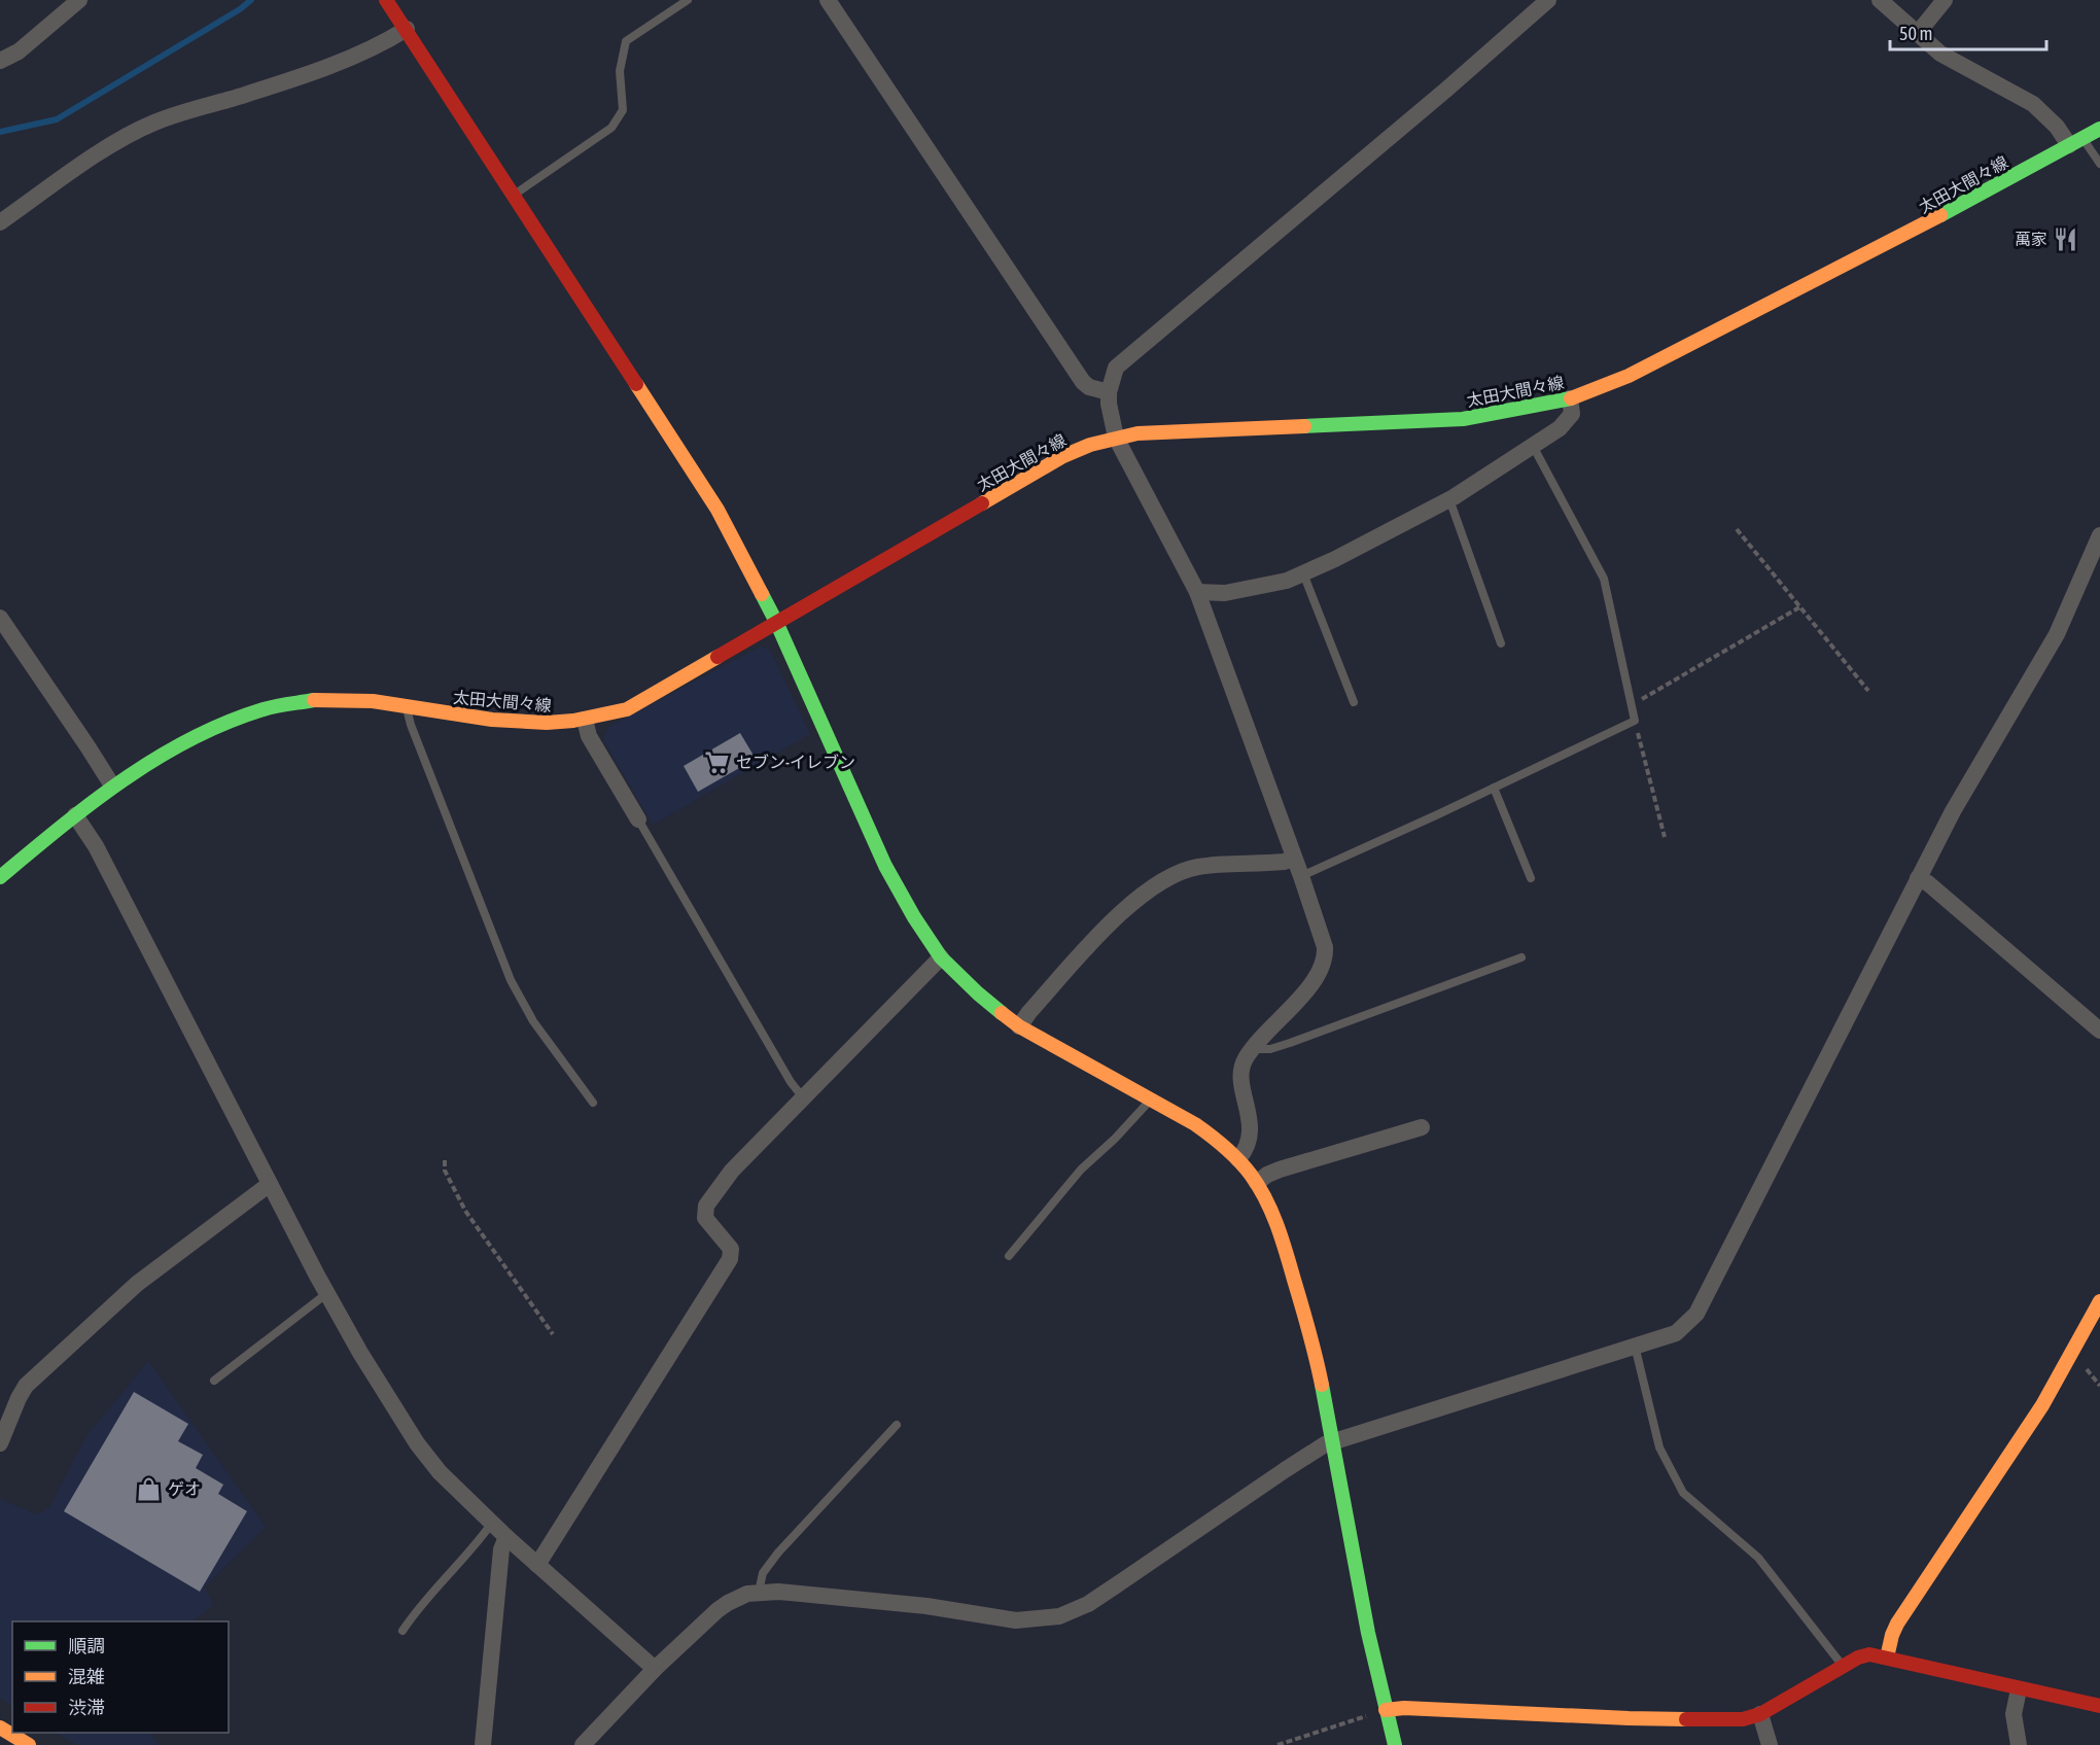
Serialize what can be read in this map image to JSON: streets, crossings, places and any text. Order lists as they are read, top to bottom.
{
  "streets": {
    "street": ["太田大間々線"]
  },
  "places": {
    "restaurant": ["萬家"],
    "supermarket": ["セブン-イレブン"],
    "shop": ["ゲオ"]
  },
  "legend": ["順調", "混雑", "渋滞"],
  "scale_bar": "50 m"
}
